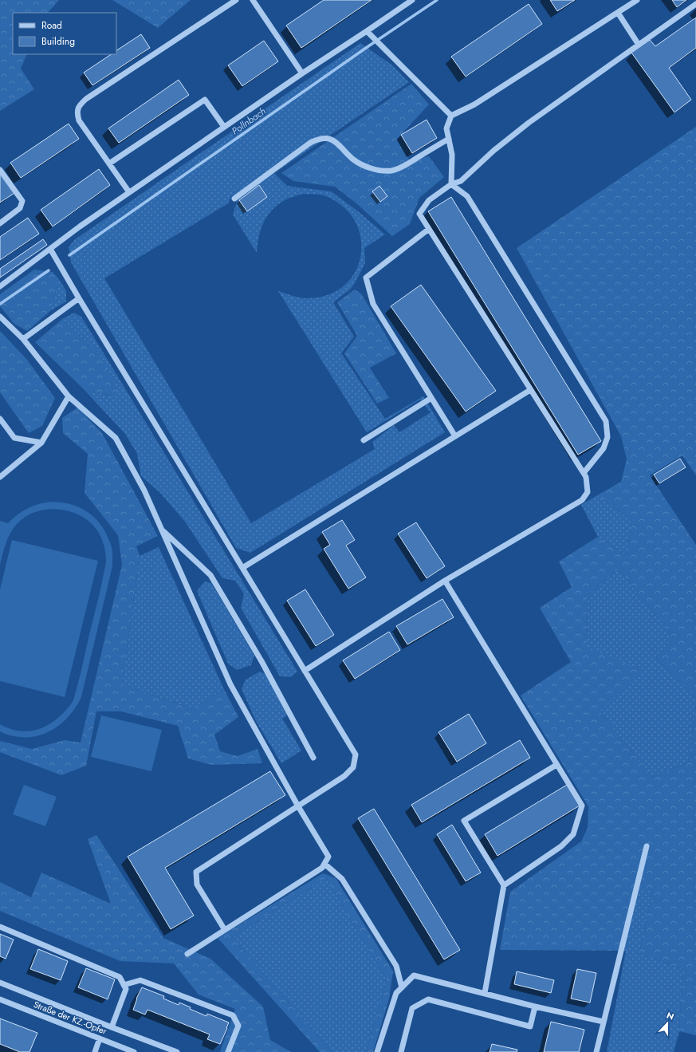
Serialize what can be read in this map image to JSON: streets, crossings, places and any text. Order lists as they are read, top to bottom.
{
  "streets": {
    "street": ["Straße der KZ.-Opfer"]
  },
  "water": ["Pollnbach"],
  "legend": ["Road", "Building"],
  "north": "top"
}
